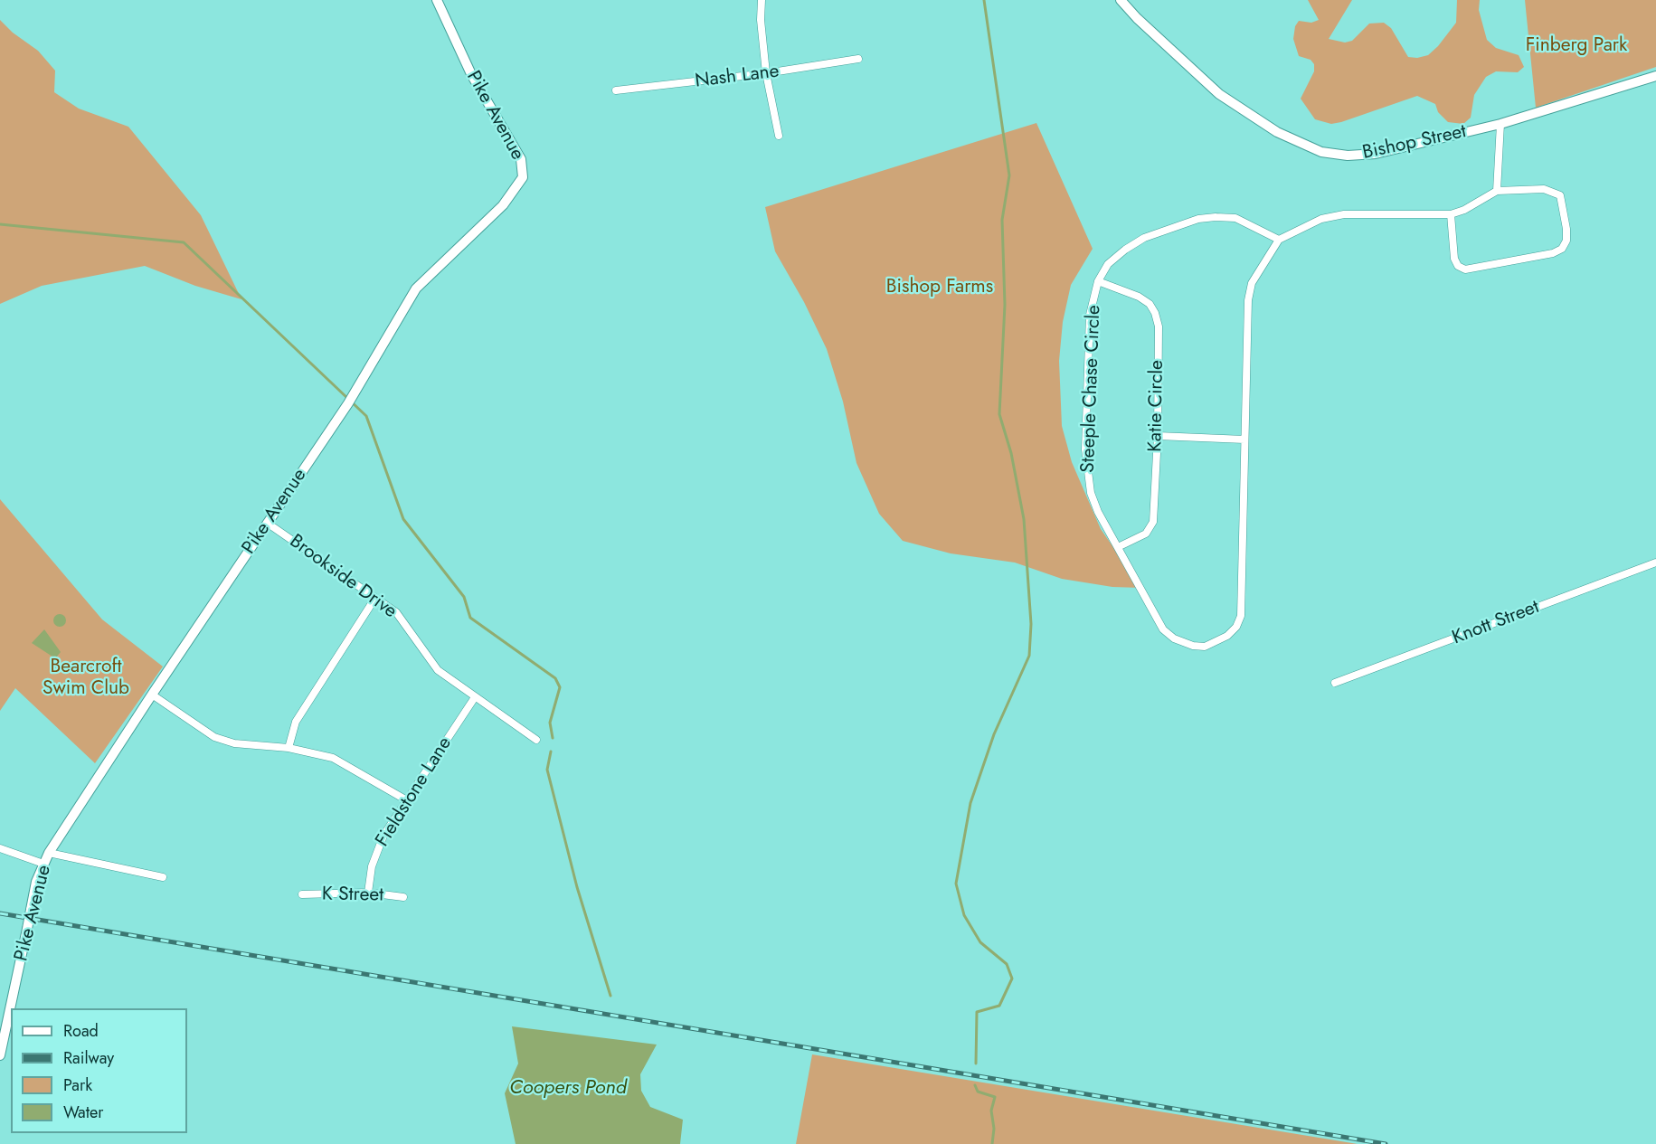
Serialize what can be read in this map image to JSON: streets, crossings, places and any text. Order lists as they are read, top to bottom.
{
  "streets": {
    "street": [
      "Nash Lane",
      "Pike Avenue",
      "Bishop Street",
      "Steeple Chase Circle",
      "Katie Circle",
      "Brookside Drive",
      "Knott Street",
      "Fieldstone Lane",
      "K Street"
    ]
  },
  "crossings": [
    ["Pike Avenue", "Brookside Drive"],
    ["Steeple Chase Circle", "Katie Circle"],
    ["Brookside Drive", "Fieldstone Lane"],
    ["Fieldstone Lane", "K Street"]
  ],
  "water": ["Coopers Pond"],
  "parks": ["Finberg Park", "Bishop Farms", "Bearcroft Swim Club"],
  "legend": [
    "Road",
    "Railway",
    "Park",
    "Water"
  ]
}
